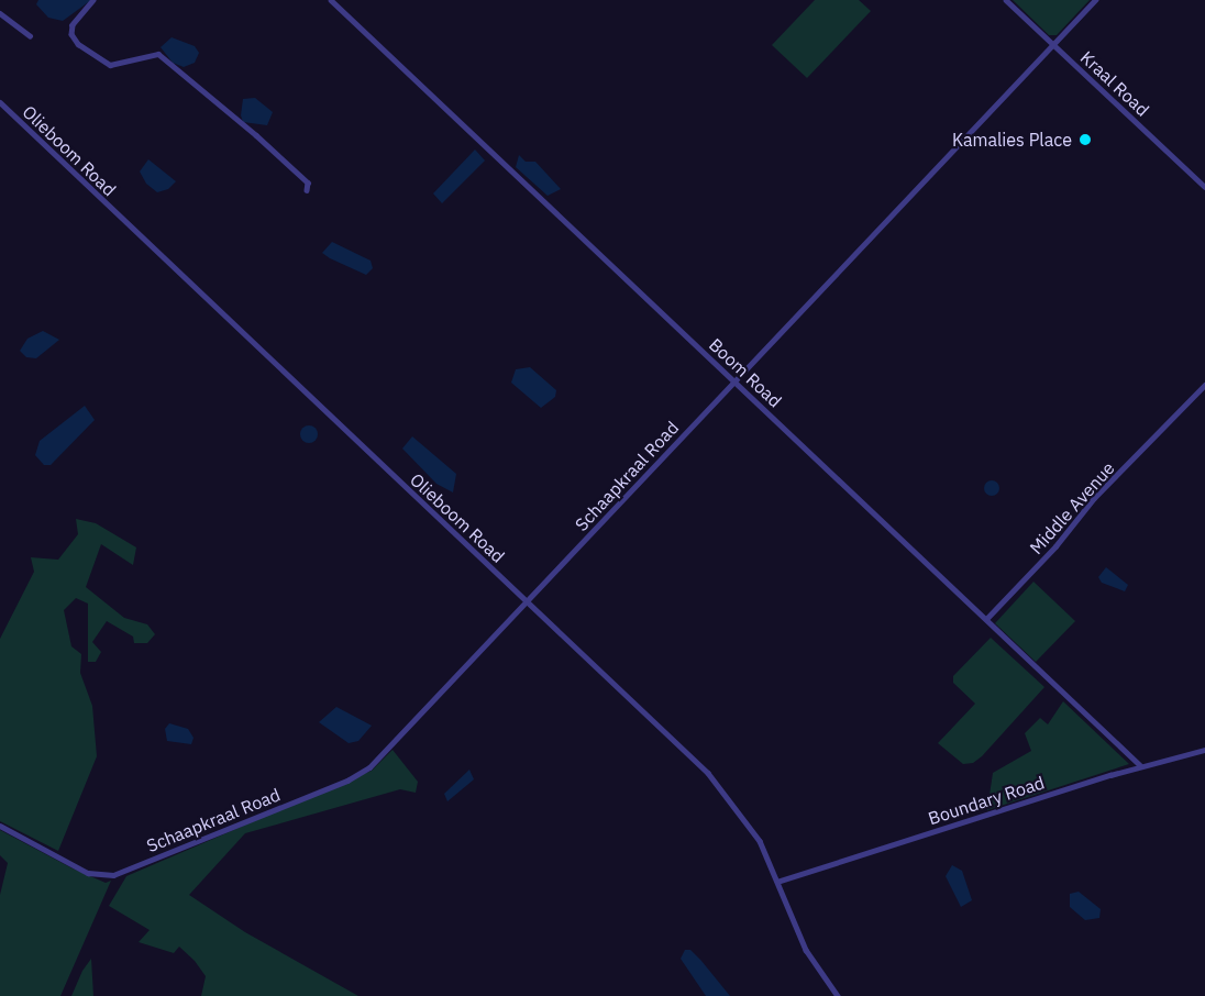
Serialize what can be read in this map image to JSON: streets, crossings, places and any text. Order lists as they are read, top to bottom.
{
  "streets": {
    "street": [
      "Kraal Road",
      "Olieboom Road",
      "Boom Road",
      "Schaapkraal Road",
      "Middle Avenue",
      "Boundary Road"
    ]
  },
  "crossings": [
    ["Kraal Road", "Schaapkraal Road"],
    ["Olieboom Road", "Schaapkraal Road"],
    ["Olieboom Road", "Boundary Road"],
    ["Boom Road", "Schaapkraal Road"],
    ["Boom Road", "Middle Avenue"],
    ["Boom Road", "Boundary Road"]
  ],
  "places": ["Kamalies Place"]
}
